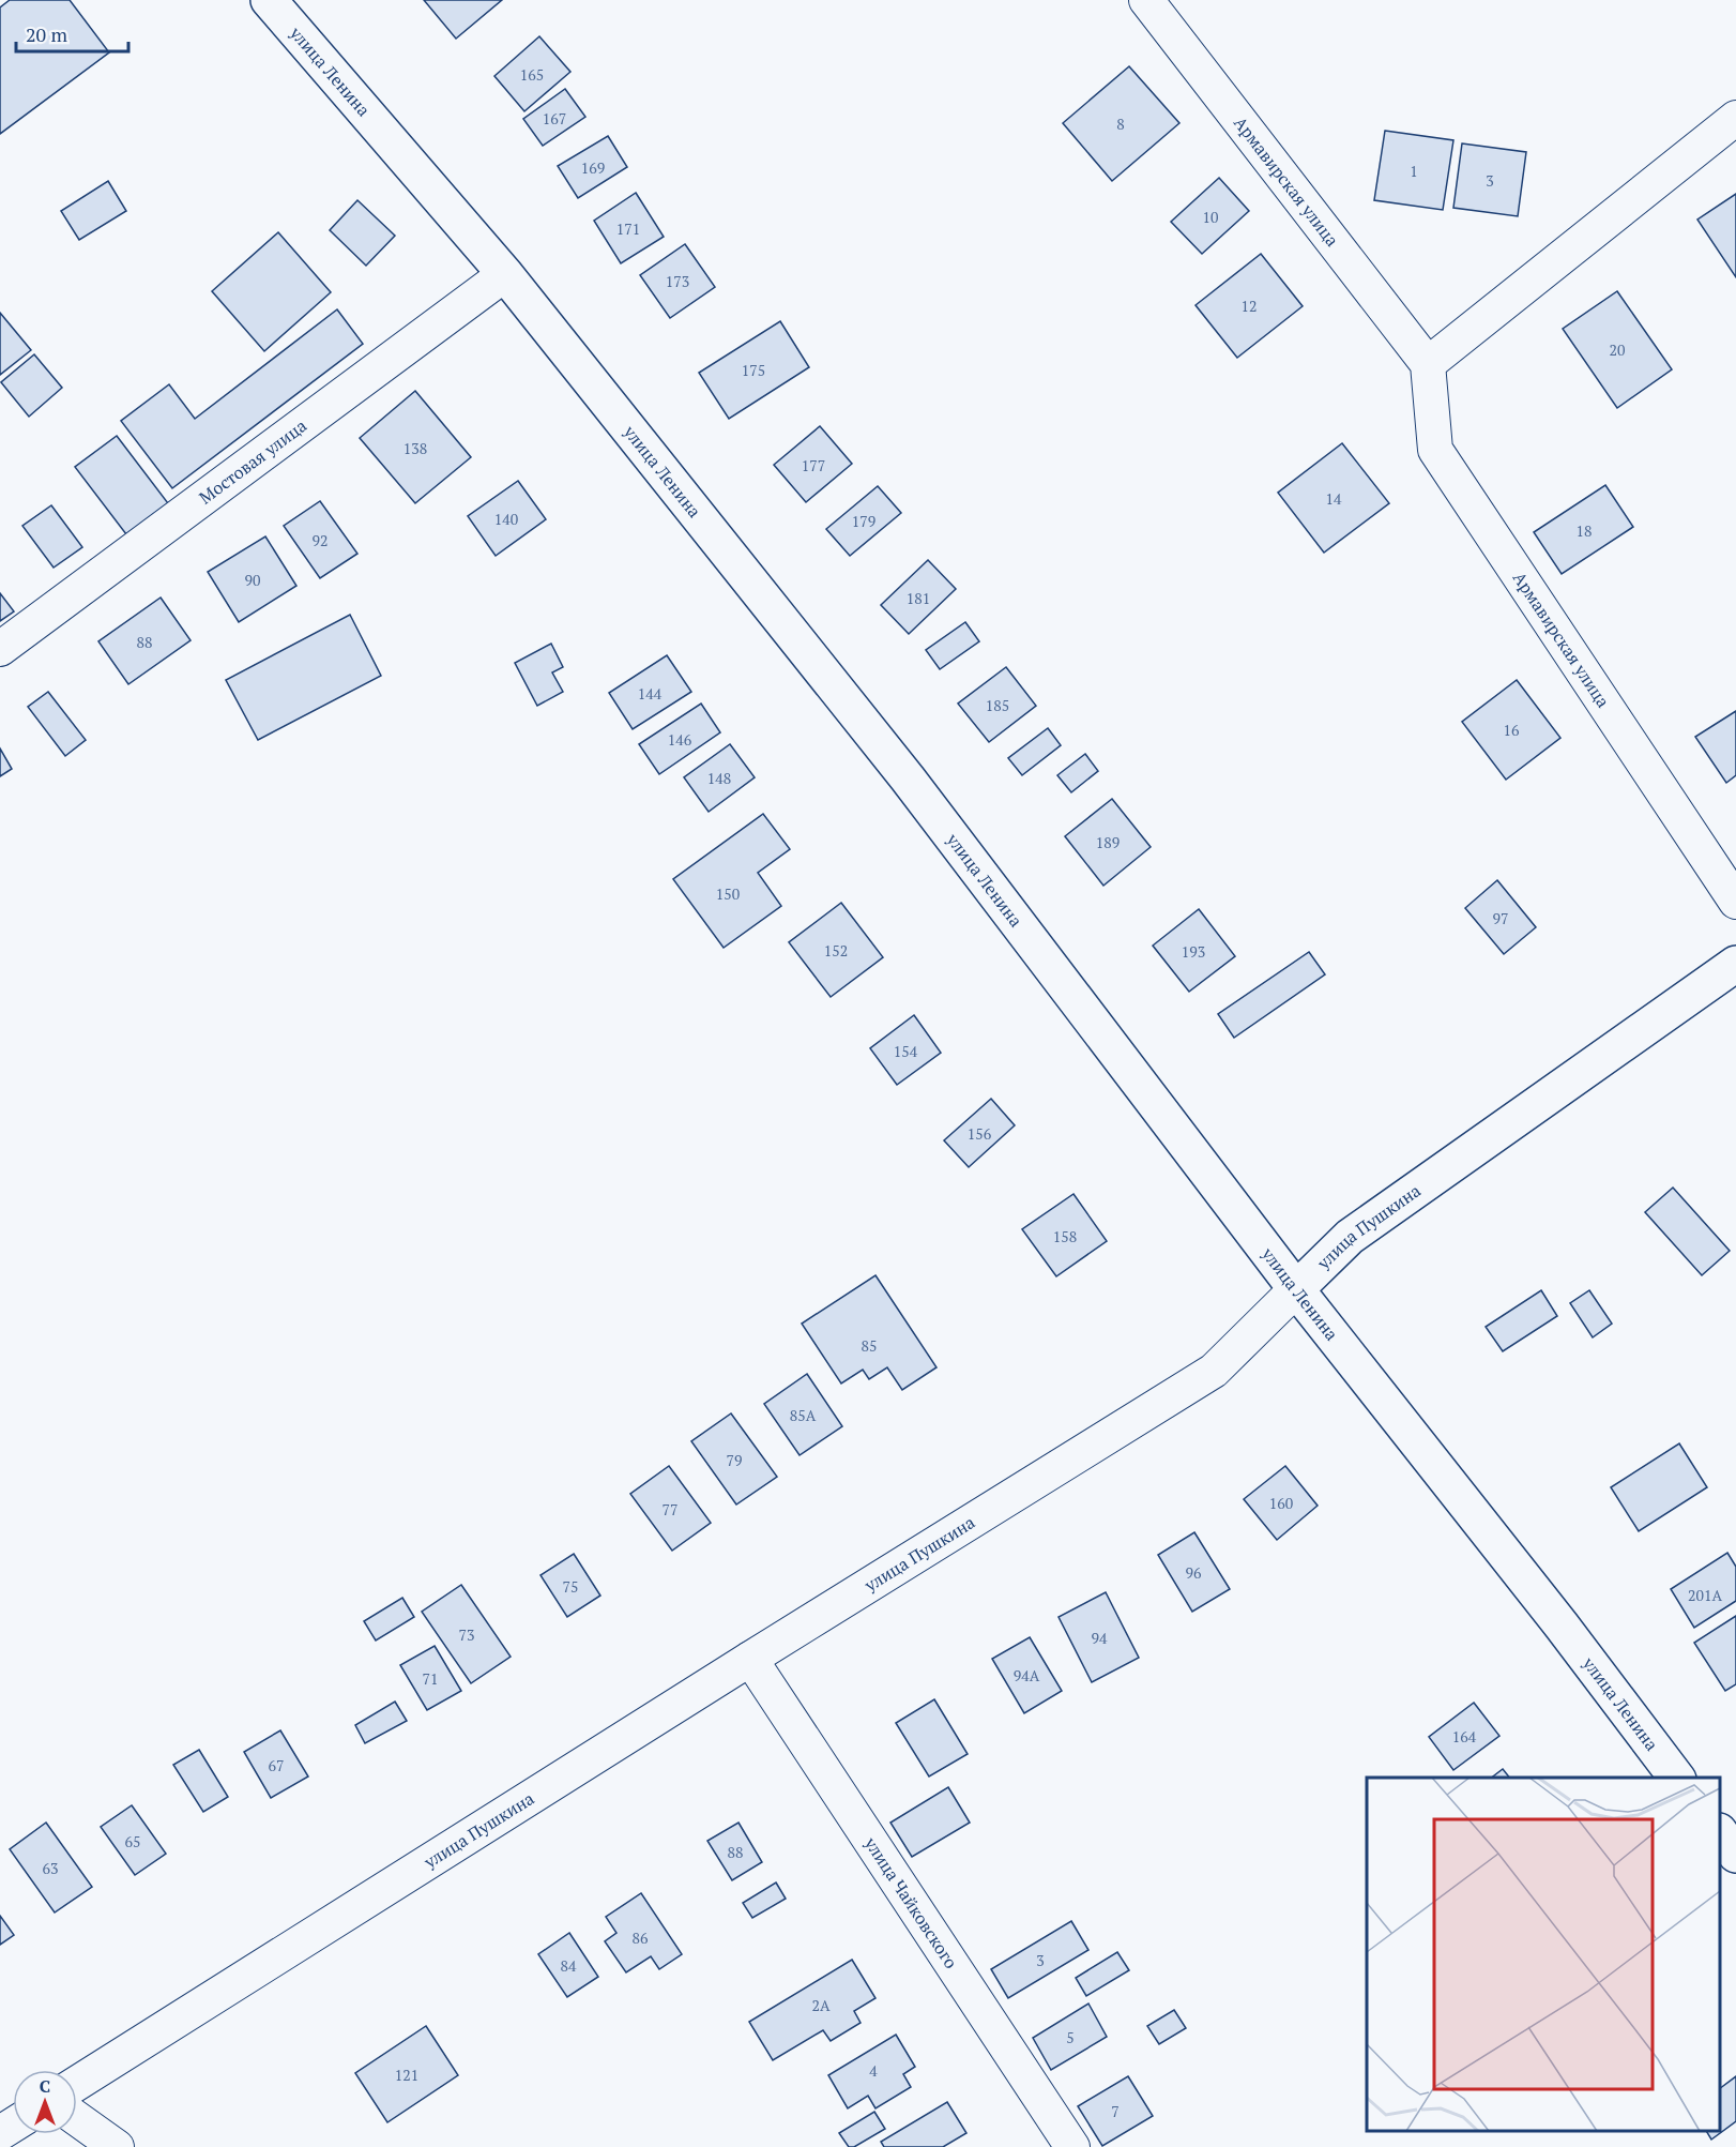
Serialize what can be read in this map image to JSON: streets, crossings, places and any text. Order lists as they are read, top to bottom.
{
  "streets": {
    "street": [
      "улица Ленина",
      "Армавирская улица",
      "Мостовая улица",
      "улица Пушкина",
      "улица Чайковского"
    ]
  },
  "crossings": [
    ["улица Ленина", "Мостовая улица"],
    ["улица Ленина", "улица Пушкина"],
    ["улица Пушкина", "улица Чайковского"]
  ],
  "house_numbers": [
    "165",
    "167",
    "8",
    "169",
    "1",
    "3",
    "10",
    "171",
    "173",
    "12",
    "20",
    "175",
    "138",
    "177",
    "14",
    "140",
    "179",
    "18",
    "92",
    "90",
    "181",
    "88",
    "144",
    "185",
    "16",
    "146",
    "148",
    "189",
    "150",
    "97",
    "152",
    "193",
    "154",
    "156",
    "158",
    "85",
    "85А",
    "79",
    "160",
    "77",
    "96",
    "75",
    "201А",
    "73",
    "94",
    "94А",
    "71",
    "164",
    "67",
    "65",
    "88",
    "63",
    "86",
    "3",
    "84",
    "2А",
    "5",
    "4",
    "121",
    "7"
  ],
  "scale_bar": "20 m",
  "north": "top"
}
